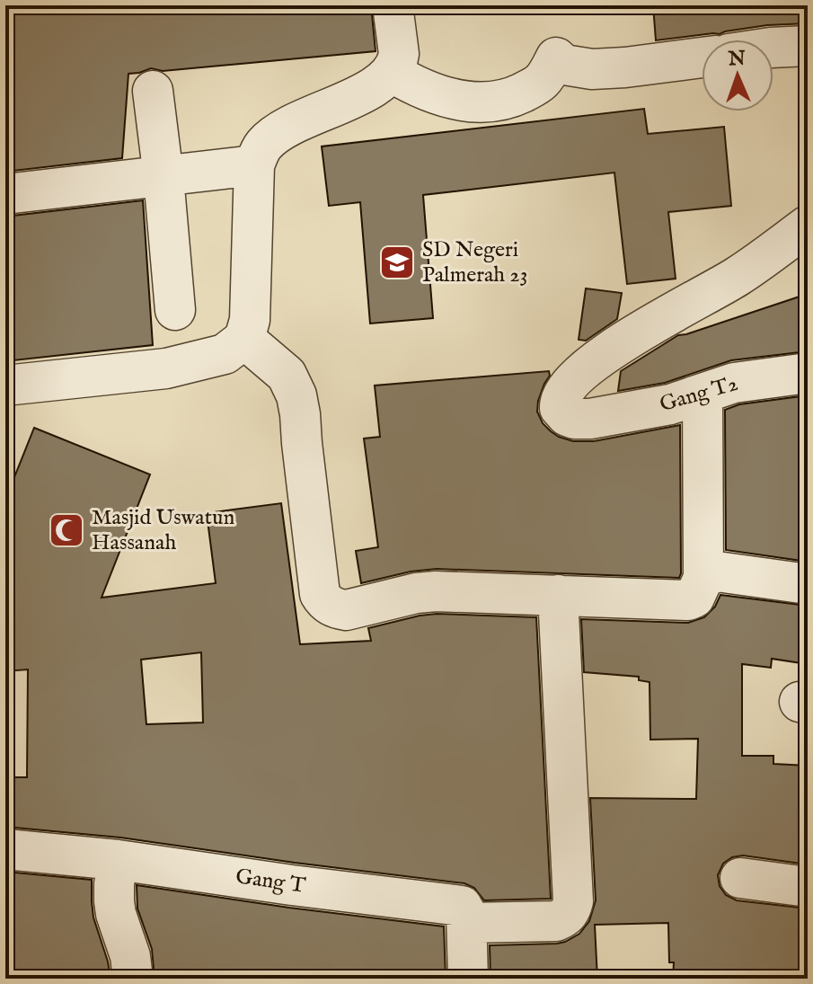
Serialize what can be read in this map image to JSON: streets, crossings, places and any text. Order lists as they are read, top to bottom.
{
  "streets": {
    "street": ["Gang T2", "Gang T"]
  },
  "places": {
    "school or university": ["SD Negeri Palmerah 23"],
    "mosque": ["Masjid Uswatun Hassanah"]
  },
  "north": "top"
}
